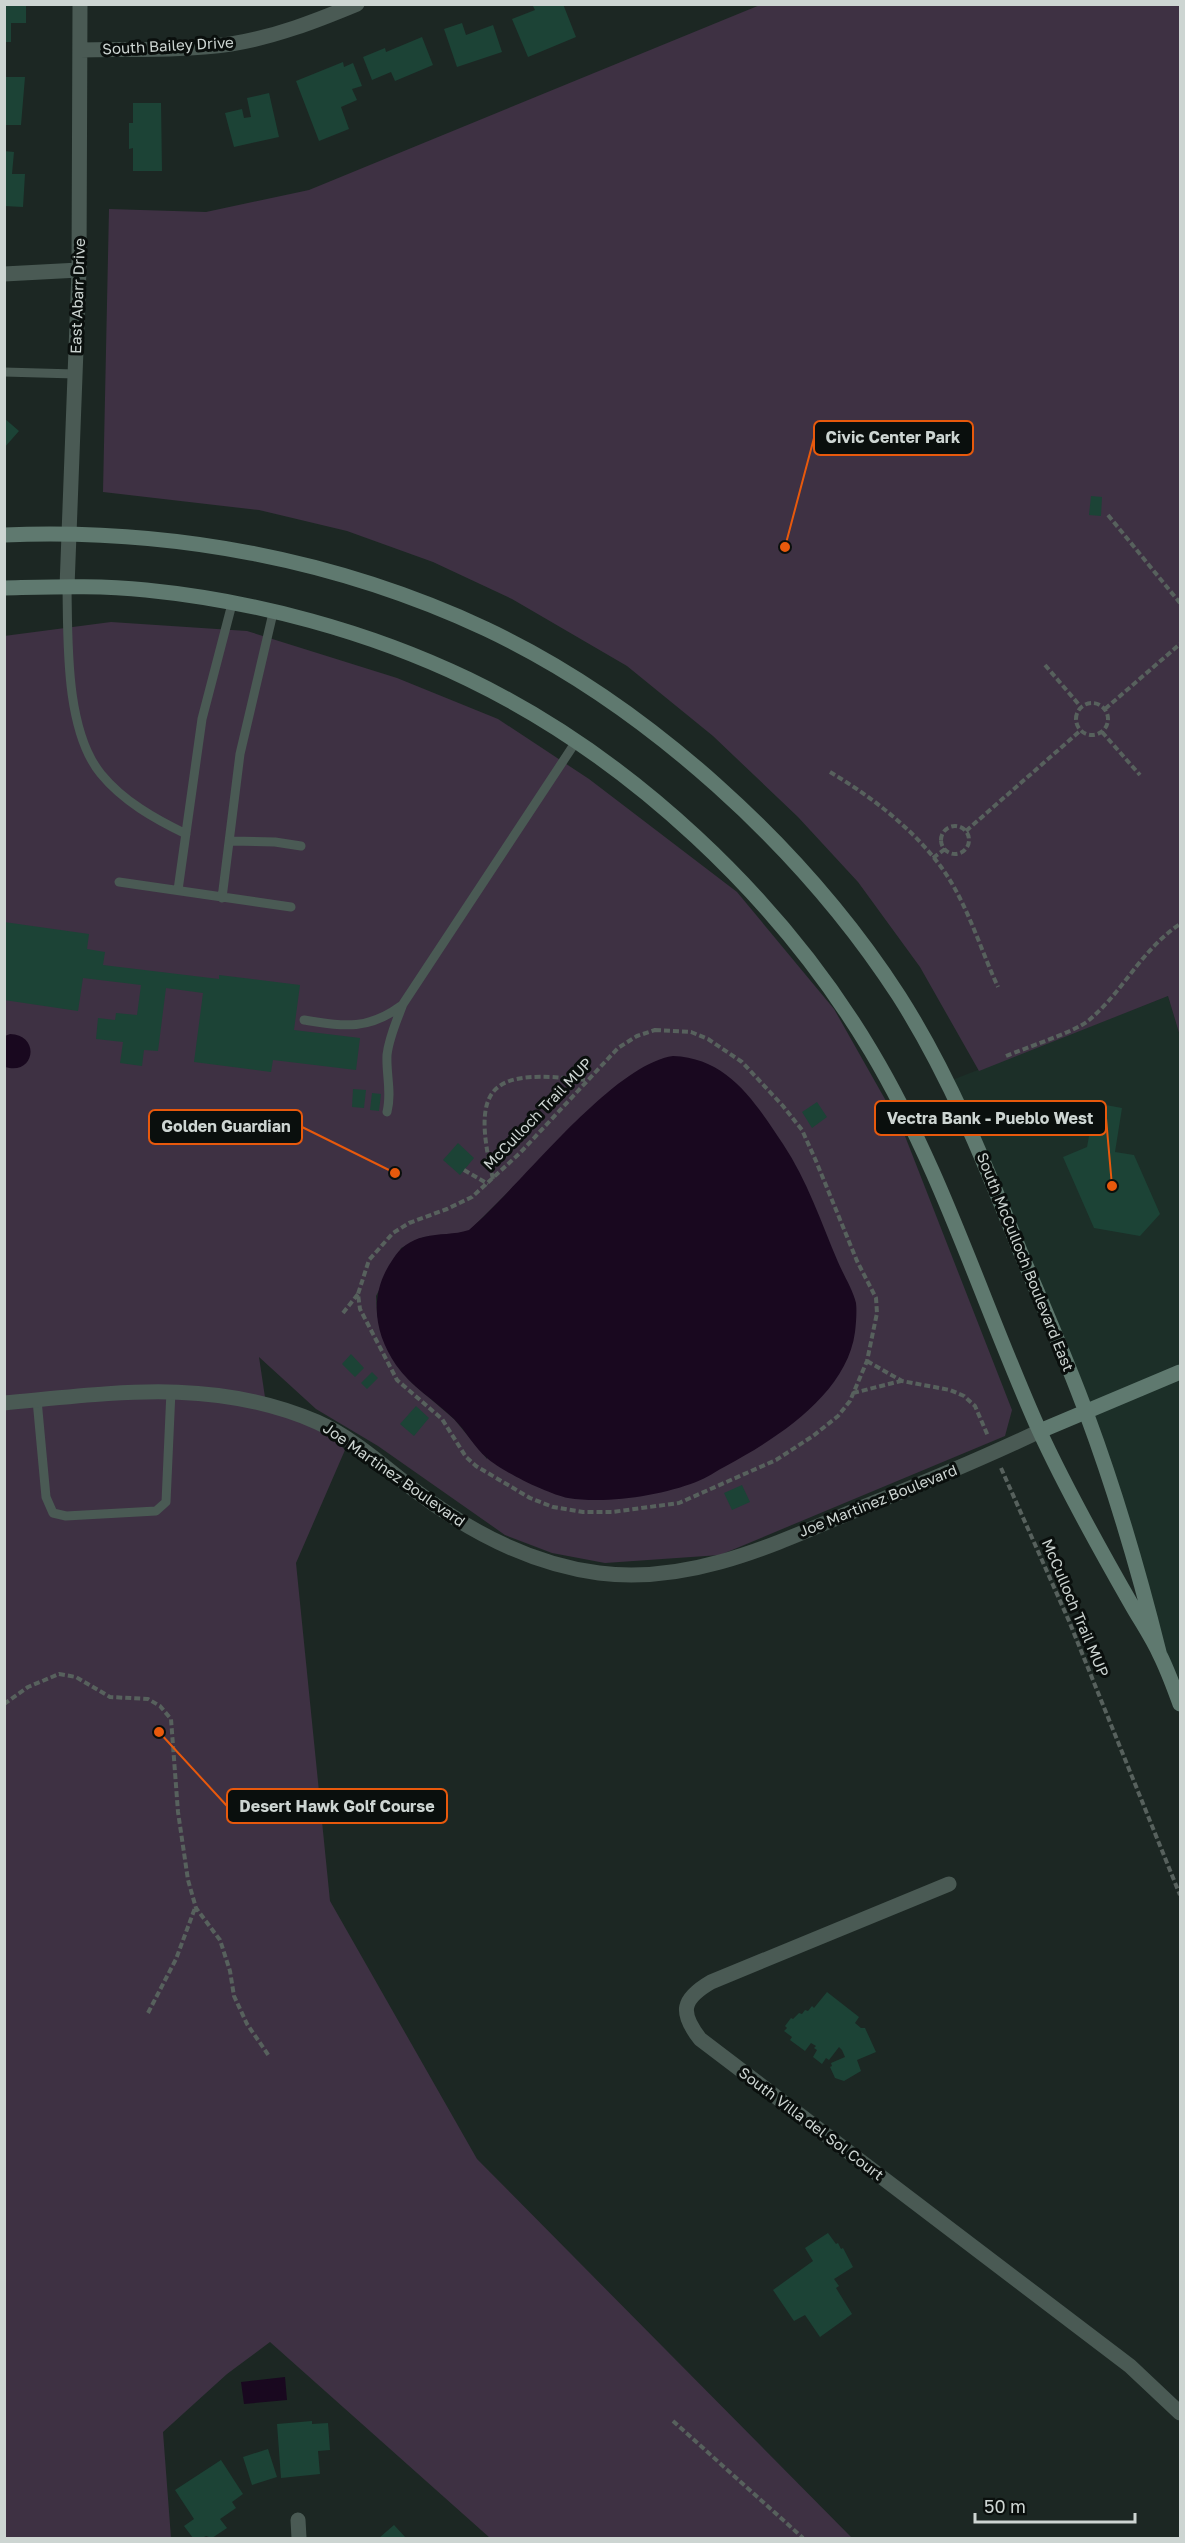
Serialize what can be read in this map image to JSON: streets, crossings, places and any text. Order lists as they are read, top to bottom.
{
  "streets": {
    "main road": ["South McCulloch Boulevard East"],
    "street": [
      "South Bailey Drive",
      "East Abarr Drive",
      "Joe Martinez Boulevard",
      "South Villa del Sol Court"
    ],
    "path": ["McCulloch Trail MUP"]
  },
  "crossings": [
    ["South Bailey Drive", "East Abarr Drive"],
    ["East Abarr Drive", "South McCulloch Boulevard East"],
    ["McCulloch Trail MUP", "Joe Martinez Boulevard"],
    ["South McCulloch Boulevard East", "Joe Martinez Boulevard"]
  ],
  "places": [
    "Civic Center Park",
    "Golden Guardian",
    "Vectra Bank - Pueblo West",
    "Desert Hawk Golf Course"
  ],
  "scale_bar": "50 m"
}
